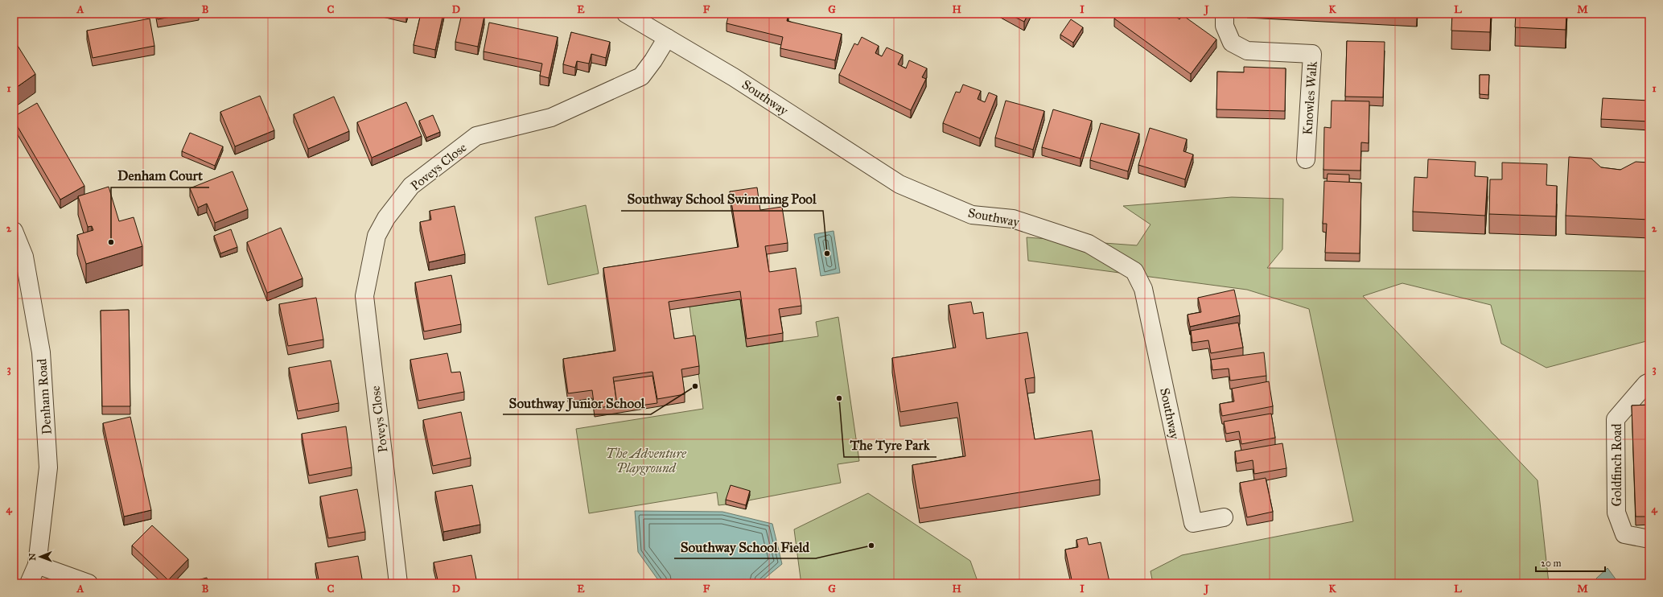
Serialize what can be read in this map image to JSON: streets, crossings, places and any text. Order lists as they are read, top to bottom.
{
  "streets": {
    "street": [
      "Southway",
      "Knowles Walk",
      "Poveys Close",
      "Denham Road",
      "Goldfinch Road"
    ]
  },
  "crossings": [
    ["Southway", "Poveys Close"]
  ],
  "parks": ["The Adventure Playground"],
  "places": [
    "Denham Court",
    "Southway School Swimming Pool",
    "Southway Junior School",
    "The Tyre Park",
    "Southway School Field"
  ],
  "scale_bar": "20 m",
  "north": "left",
  "grid": {
    "columns": [
      "A",
      "B",
      "C",
      "D",
      "E",
      "F",
      "G",
      "H",
      "I",
      "J",
      "K",
      "L",
      "M"
    ],
    "rows": [
      "1",
      "2",
      "3",
      "4"
    ]
  }
}
